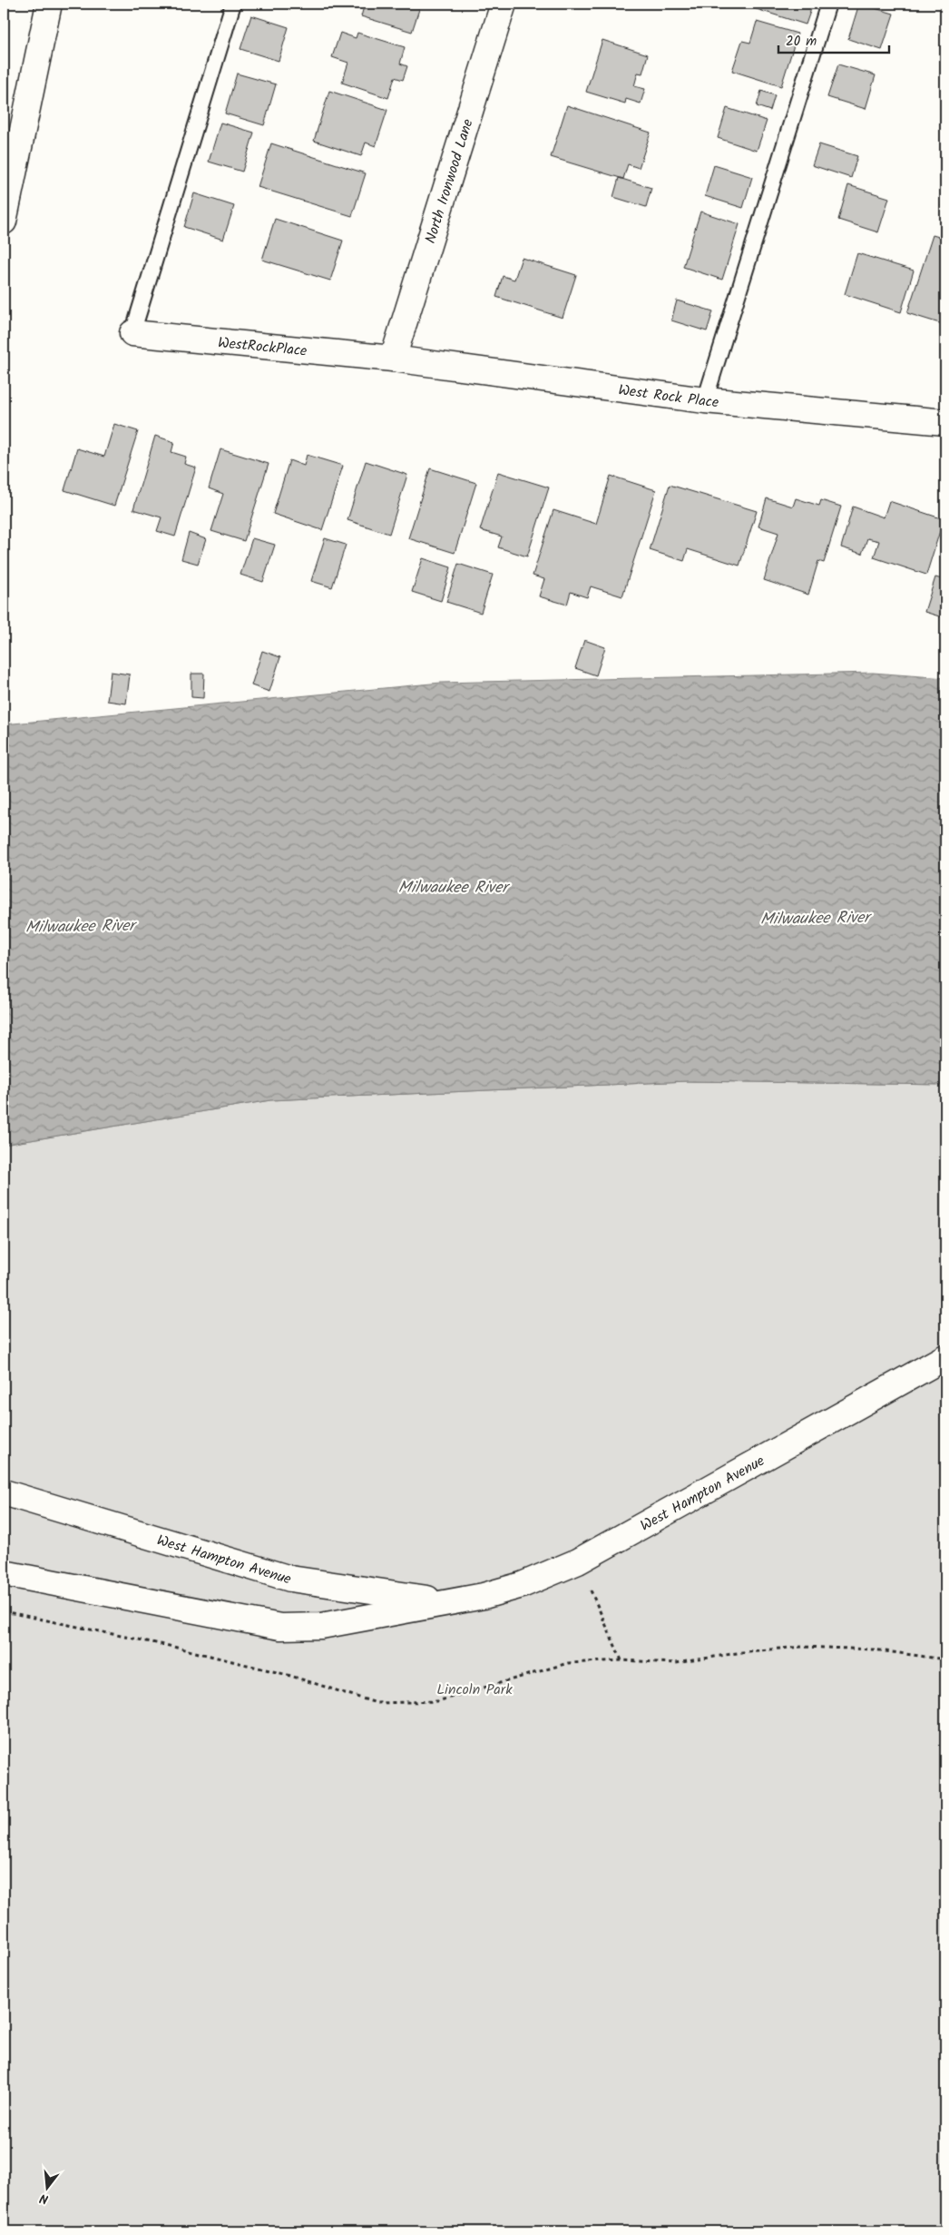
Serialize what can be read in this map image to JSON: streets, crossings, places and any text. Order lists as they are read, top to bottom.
{
  "streets": {
    "main road": [
      "North Ironwood Lane",
      "WestRockPlace",
      "West Rock Place",
      "West Hampton Avenue"
    ]
  },
  "crossings": [
    ["North Ironwood Lane", "WestRockPlace"],
    ["North Ironwood Lane", "West Rock Place"],
    ["WestRockPlace", "West Rock Place"]
  ],
  "water": ["Milwaukee River"],
  "parks": ["Lincoln Park"],
  "scale_bar": "20 m",
  "north": "bottom"
}
